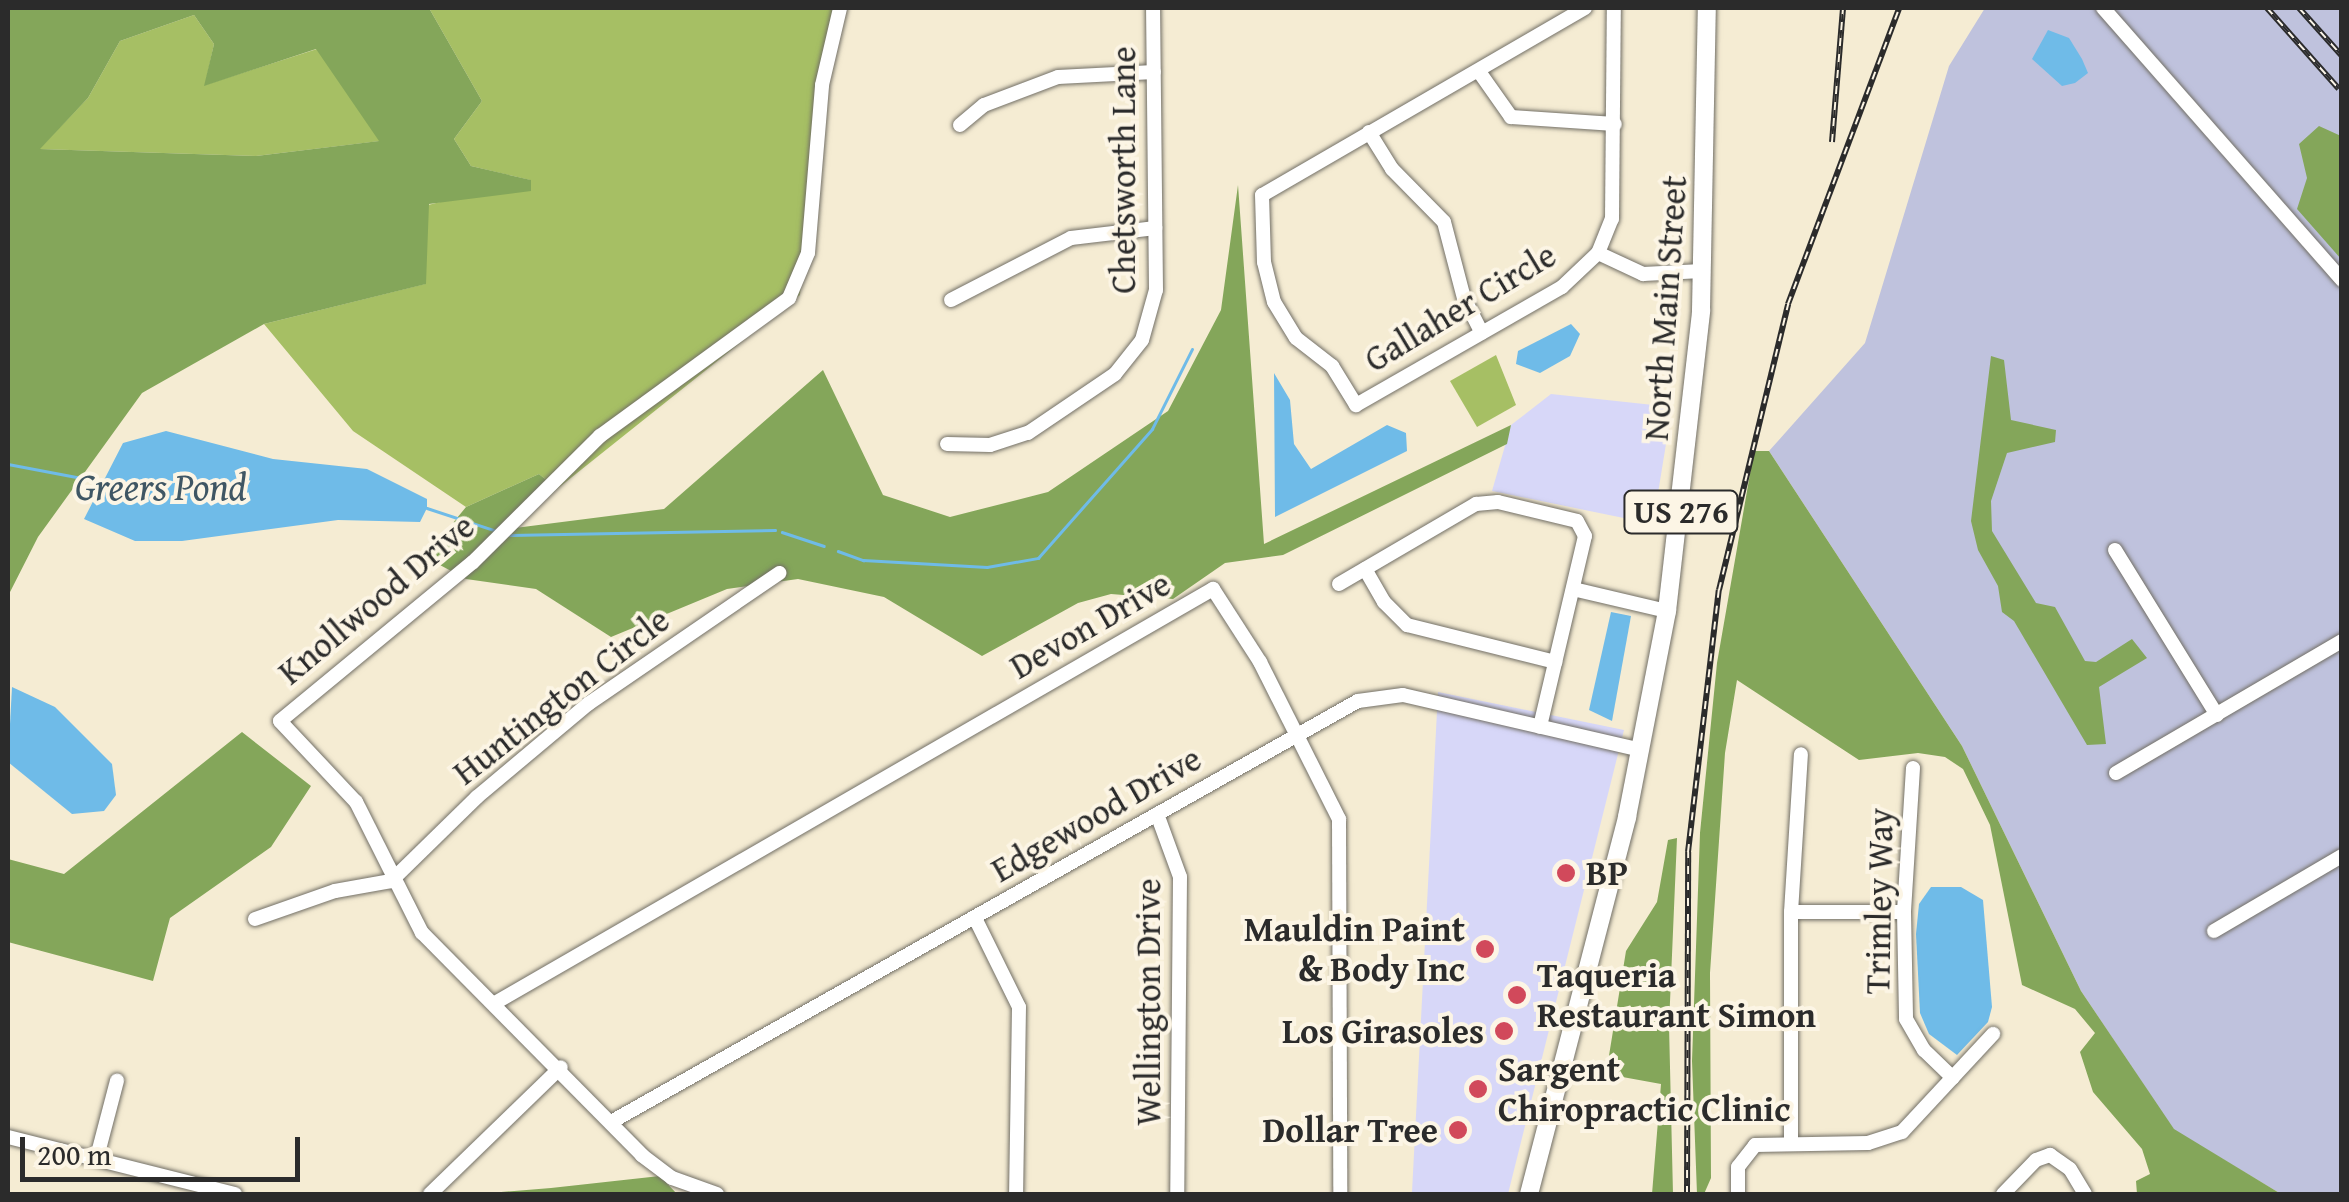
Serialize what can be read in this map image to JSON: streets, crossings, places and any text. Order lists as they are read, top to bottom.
{
  "streets": {
    "main road": ["North Main Street", "US 276"],
    "street": [
      "Chetsworth Lane",
      "Gallaher Circle",
      "Knollwood Drive",
      "Devon Drive",
      "Huntington Circle",
      "Edgewood Drive",
      "Trimley Way",
      "Wellington Drive"
    ]
  },
  "crossings": [
    ["North Main Street", "Edgewood Drive"],
    ["Knollwood Drive", "Devon Drive"],
    ["Knollwood Drive", "Huntington Circle"],
    ["Knollwood Drive", "Edgewood Drive"],
    ["Devon Drive", "Edgewood Drive"],
    ["Edgewood Drive", "Wellington Drive"]
  ],
  "water": ["Greers Pond"],
  "places": [
    "BP",
    "Mauldin Paint & Body Inc",
    "Taqueria Restaurant Simon",
    "Los Girasoles",
    "Sargent Chiropractic Clinic",
    "Dollar Tree"
  ],
  "scale_bar": "200 m"
}
